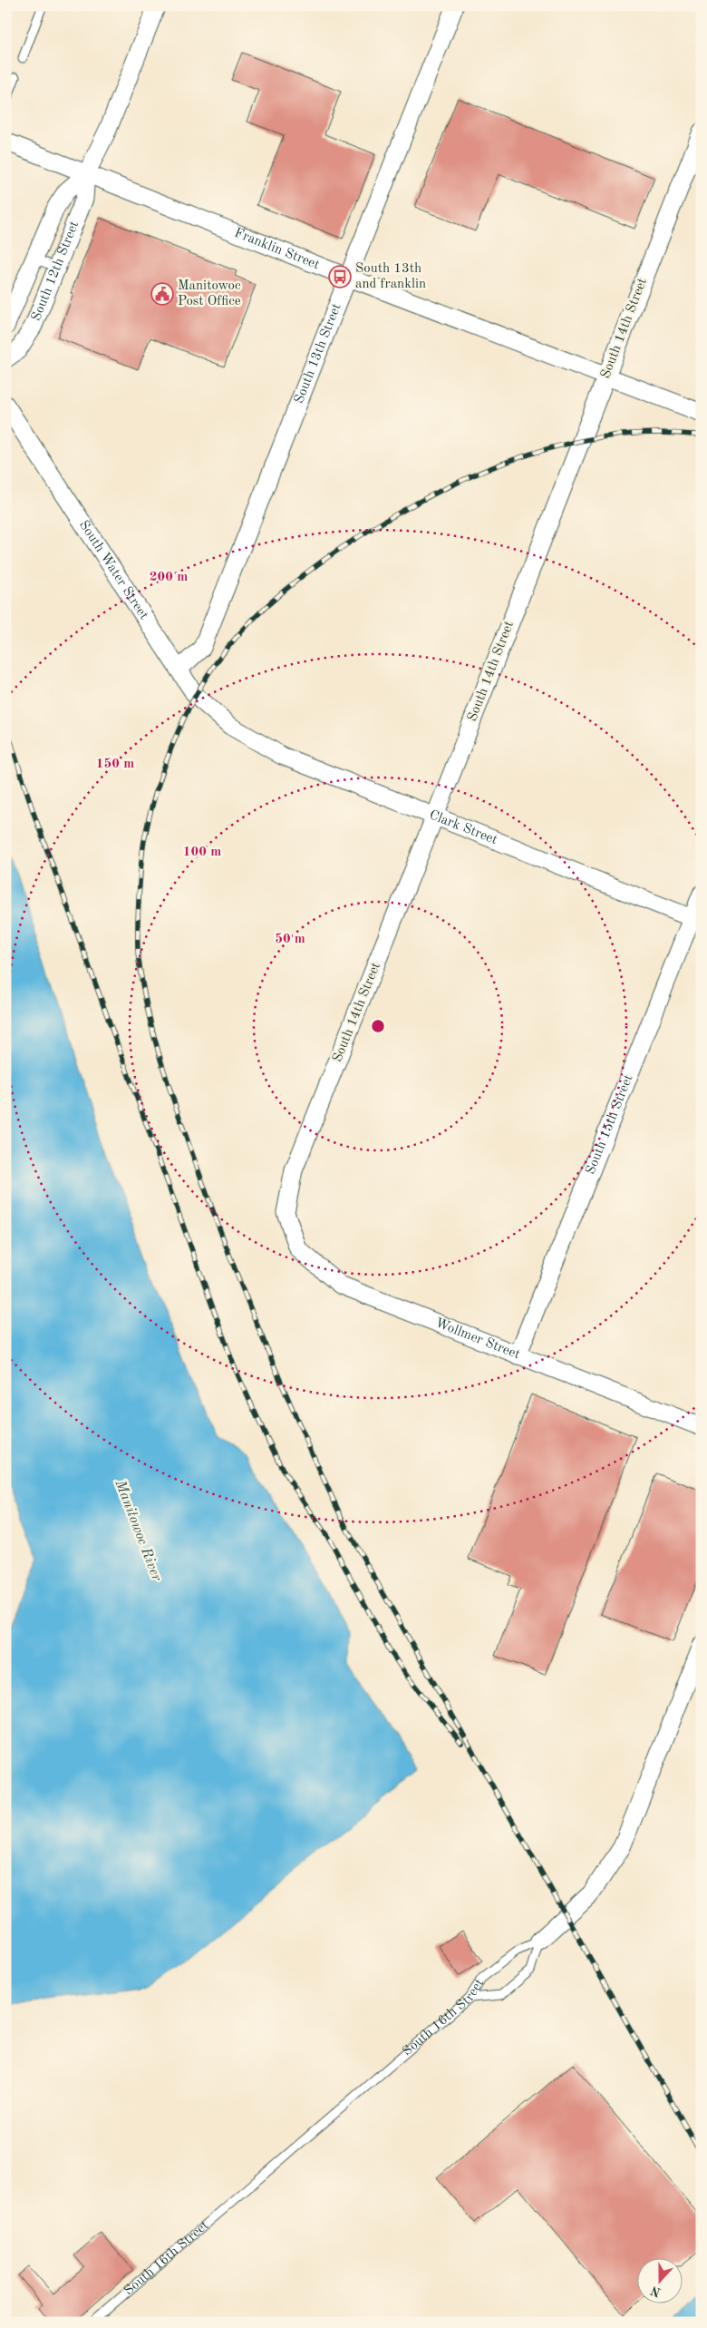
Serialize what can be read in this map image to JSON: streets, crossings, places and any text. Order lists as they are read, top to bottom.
{
  "streets": {
    "street": [
      "Franklin Street",
      "South 12th Street",
      "South 14th Street",
      "South 13th Street",
      "South Water Street",
      "Clark Street",
      "South 15th Street",
      "Wollmer Street",
      "South 16th Street"
    ]
  },
  "crossings": [
    ["Franklin Street", "South 12th Street"],
    ["Franklin Street", "South 14th Street"],
    ["Franklin Street", "South 13th Street"],
    ["South 14th Street", "Clark Street"],
    ["South 14th Street", "Wollmer Street"],
    ["South 13th Street", "South Water Street"],
    ["South Water Street", "Clark Street"],
    ["Clark Street", "South 15th Street"],
    ["South 15th Street", "Wollmer Street"]
  ],
  "water": ["Manitowoc River"],
  "places": {
    "bus stop": ["South 13th and franklin"],
    "public building": ["Manitowoc Post Office"]
  },
  "north": "bottom",
  "rings": [
    "200 m",
    "150 m",
    "100 m",
    "50 m"
  ]
}
